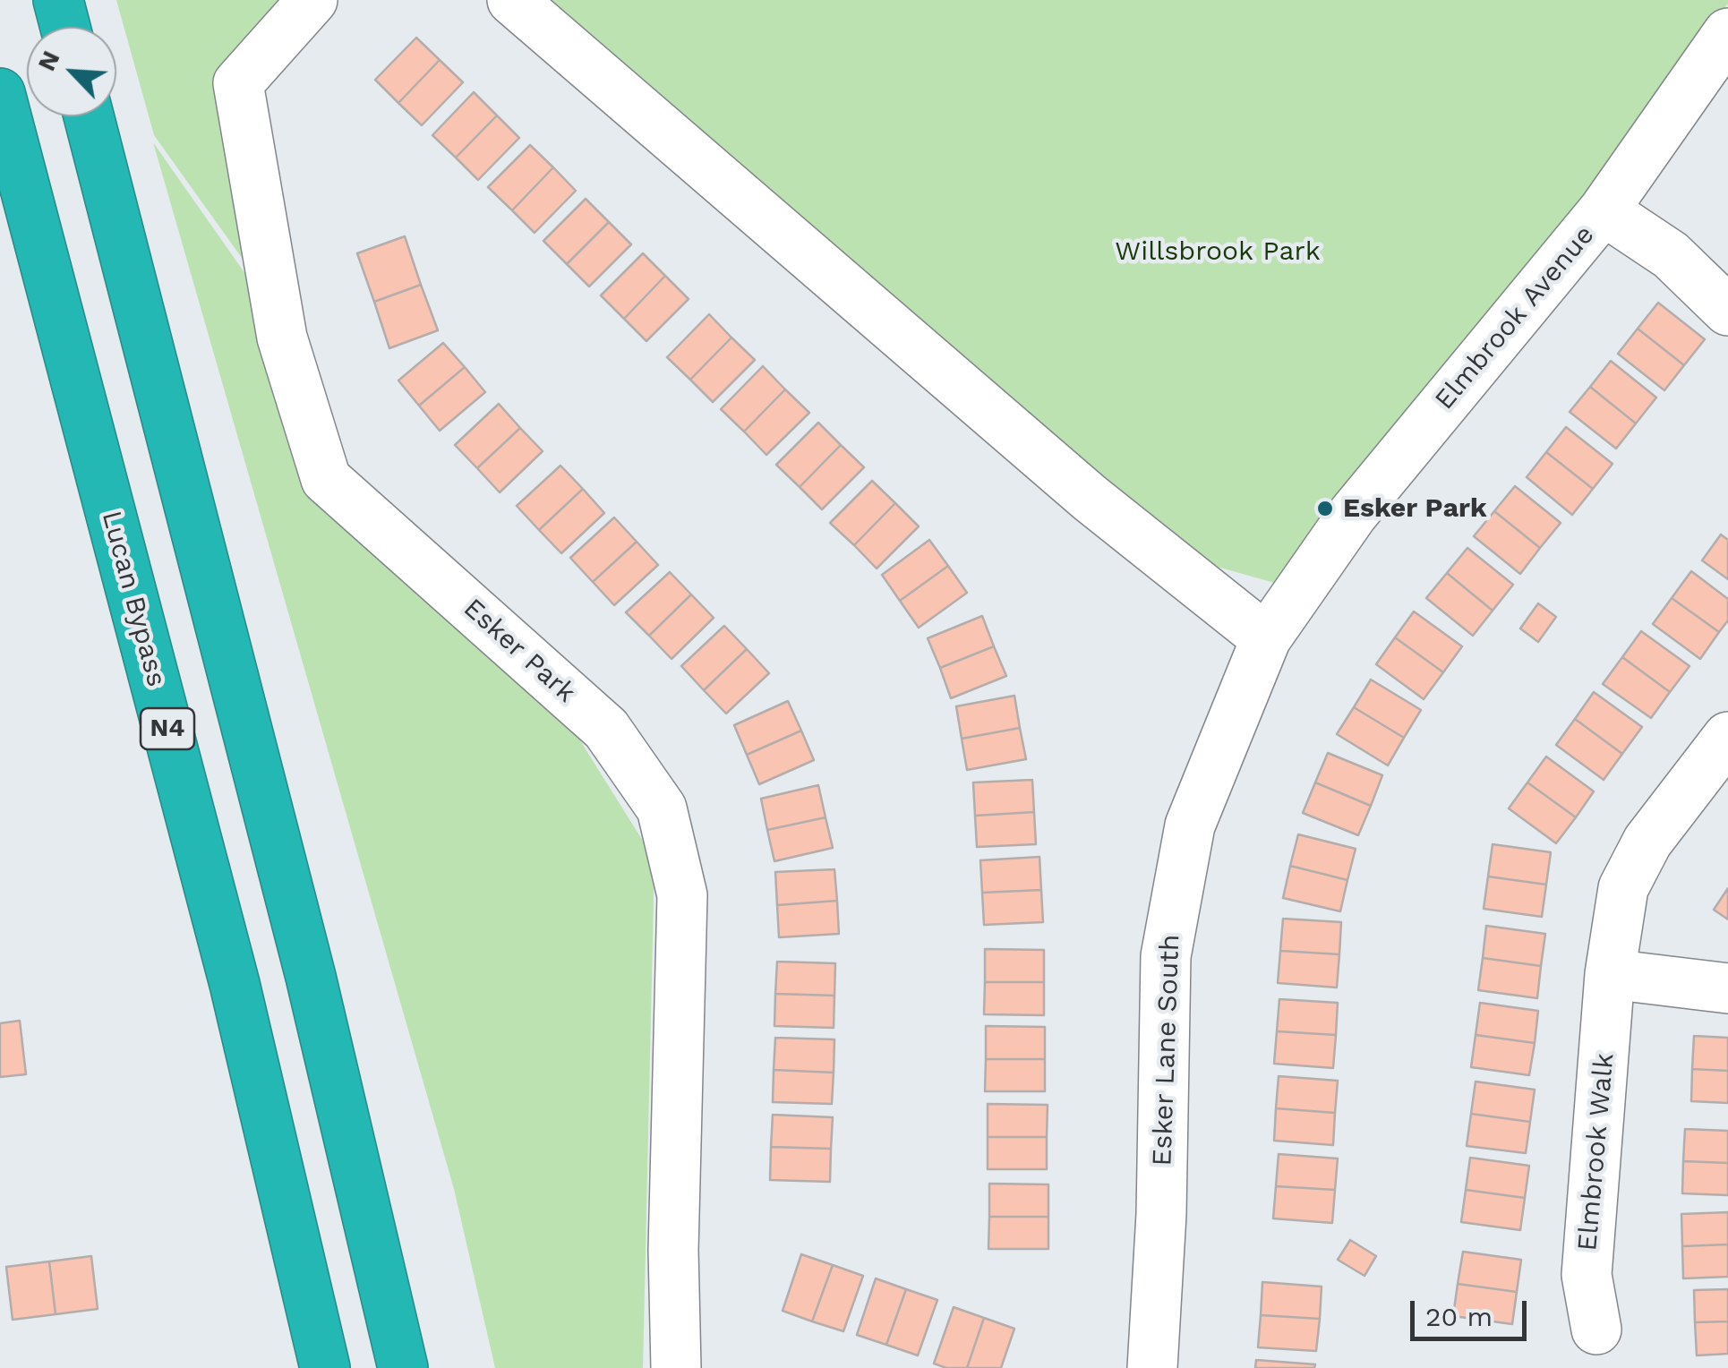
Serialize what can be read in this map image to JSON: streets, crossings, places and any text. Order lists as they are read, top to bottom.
{
  "streets": {
    "highway": ["Lucan Bypass", "N4"],
    "street": [
      "Elmbrook Avenue",
      "Esker Park",
      "Esker Lane South",
      "Elmbrook Walk"
    ]
  },
  "crossings": [
    ["Elmbrook Avenue", "Esker Lane South"]
  ],
  "parks": ["Willsbrook Park"],
  "places": ["Esker Park"],
  "scale_bar": "20 m",
  "north": "top left"
}
